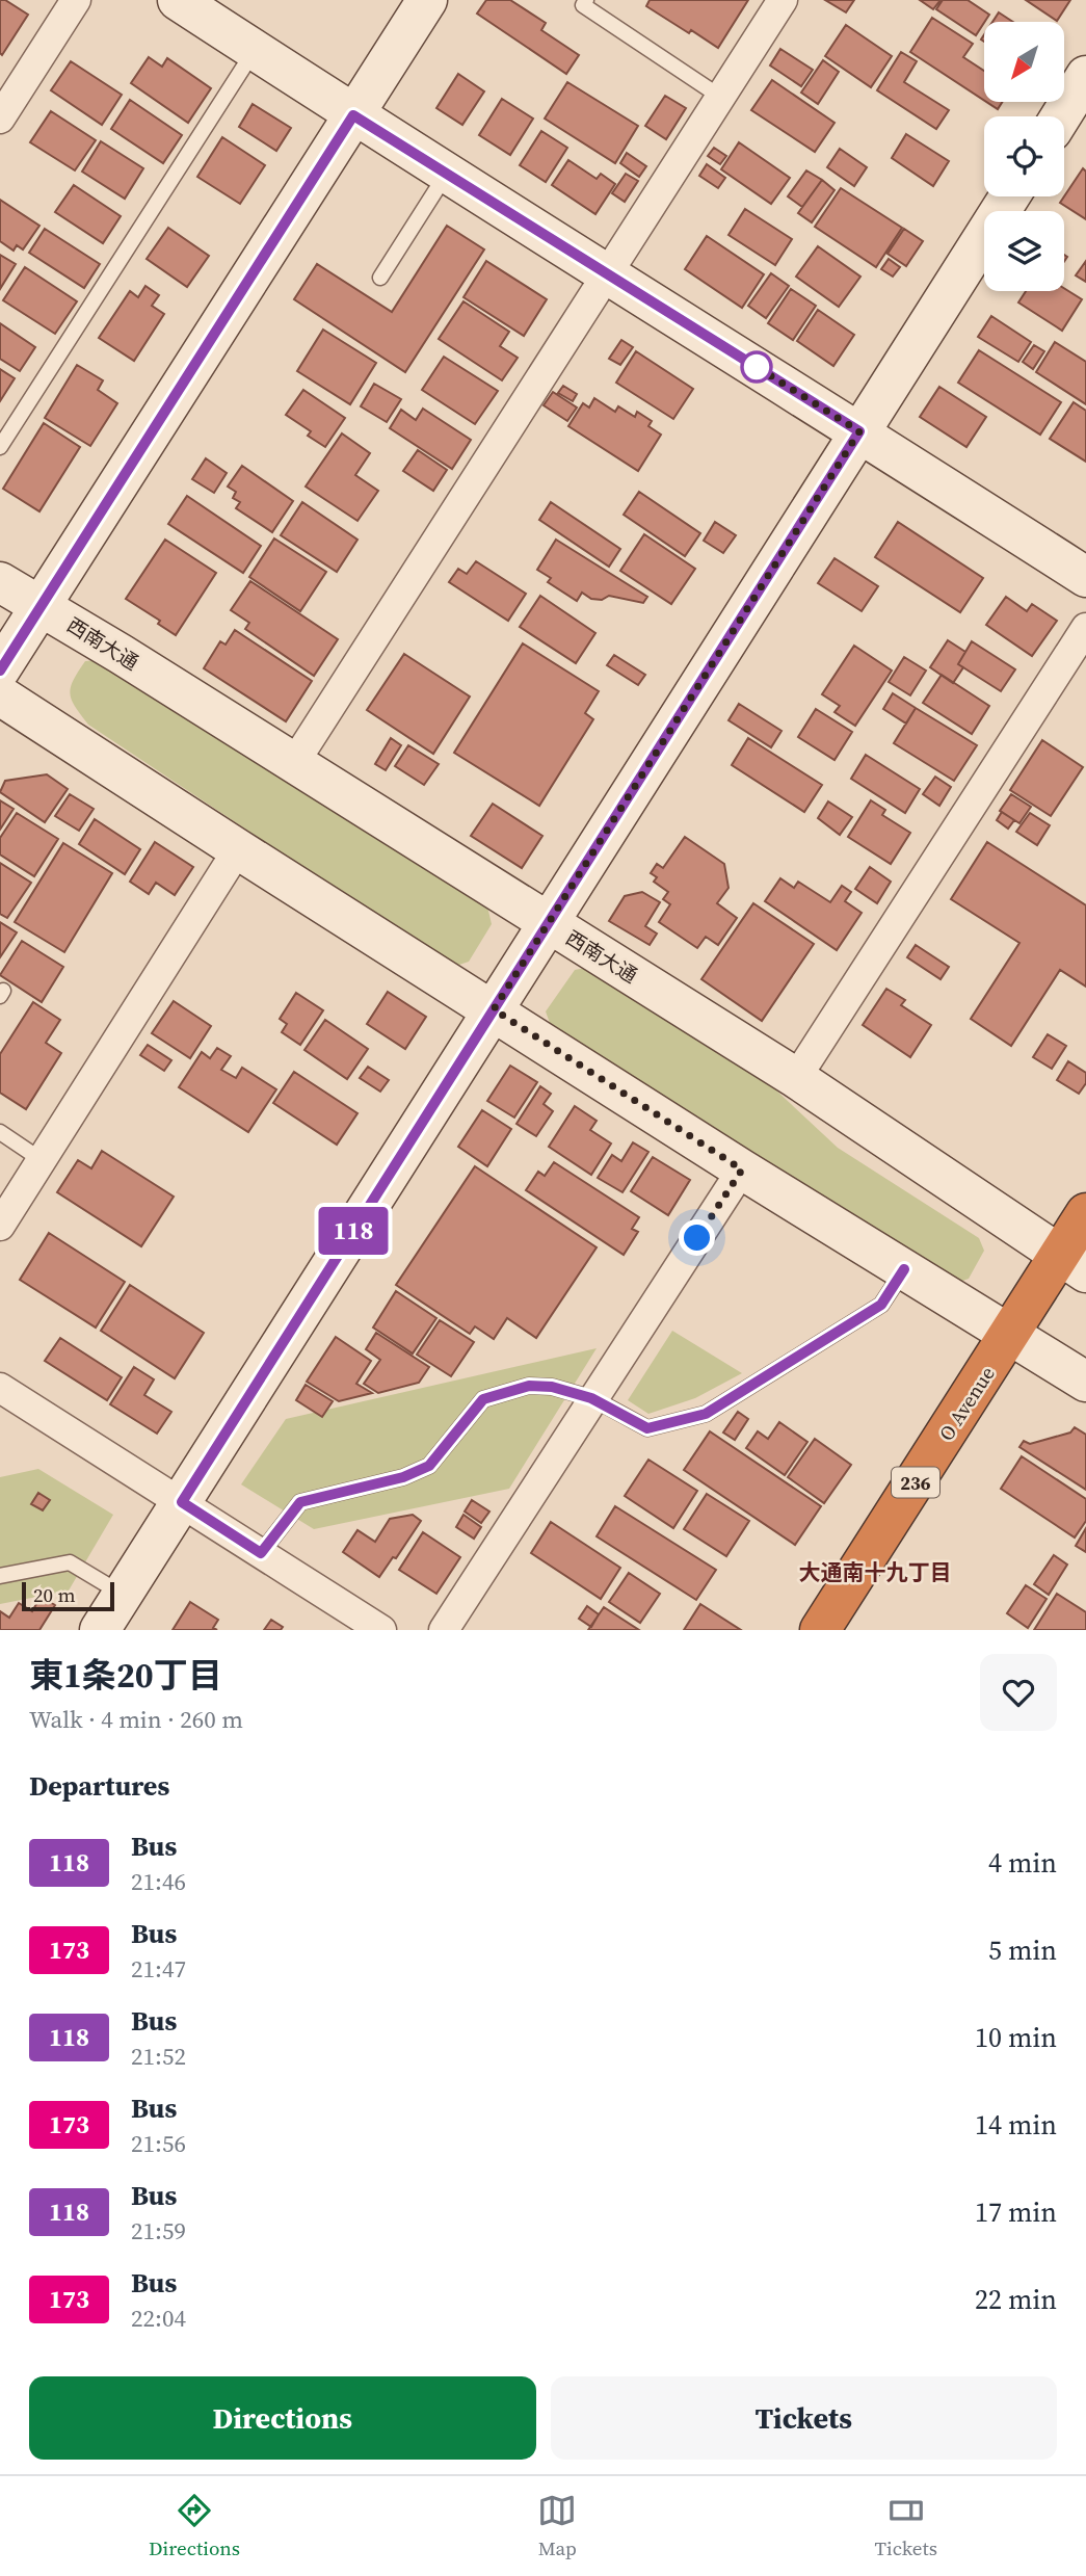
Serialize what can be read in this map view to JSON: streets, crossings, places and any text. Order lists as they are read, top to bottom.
{
  "streets": {
    "highway": ["O Avenue", "236"],
    "street": ["西南大通"]
  },
  "crossings": [
    ["西南大通", "O Avenue"]
  ],
  "districts": ["大通南十九丁目"],
  "lines": ["bus line 118"],
  "scale_bar": "20 m",
  "north": "bottom left",
  "page": {
    "on_map": "118",
    "scale": "20 m",
    "heading": [
      ["東1条20丁目", "Walk · 4 min · 260 m"],
      "Departures"
    ],
    "list": [
      {
        "mark": "118",
        "name": "Bus",
        "note": "21:46",
        "value": "4 min"
      },
      {
        "mark": "173",
        "name": "Bus",
        "note": "21:47",
        "value": "5 min"
      },
      {
        "mark": "118",
        "name": "Bus",
        "note": "21:52",
        "value": "10 min"
      },
      {
        "mark": "173",
        "name": "Bus",
        "note": "21:56",
        "value": "14 min"
      },
      {
        "mark": "118",
        "name": "Bus",
        "note": "21:59",
        "value": "17 min"
      },
      {
        "mark": "173",
        "name": "Bus",
        "note": "22:04",
        "value": "22 min"
      }
    ],
    "buttons": ["Directions", "Tickets"],
    "tabs": ["Directions", "Map", "Tickets"]
  }
}
